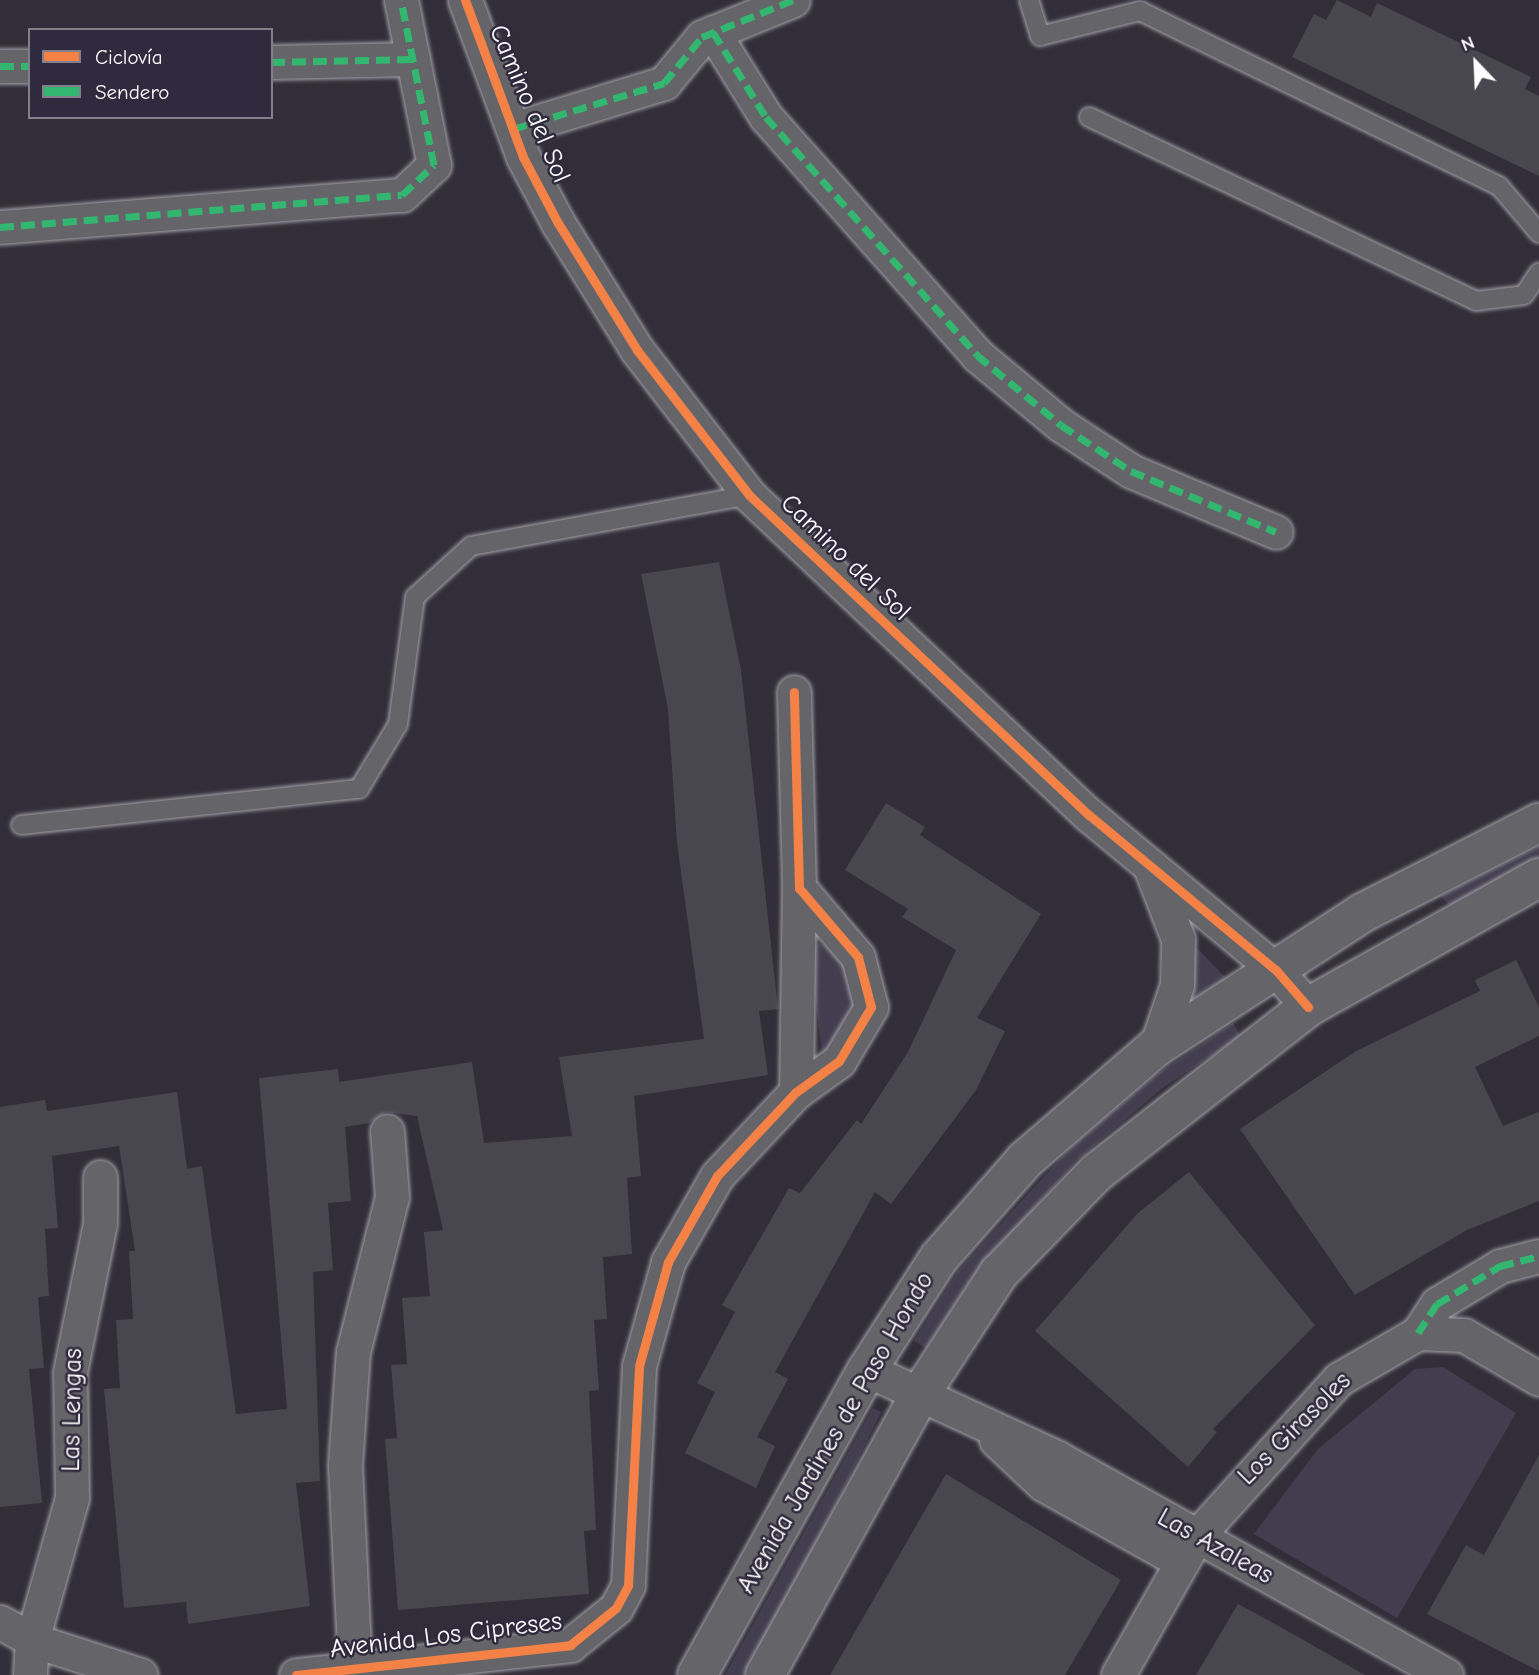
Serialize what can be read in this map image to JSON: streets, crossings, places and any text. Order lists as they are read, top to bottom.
{
  "streets": {
    "street": [
      "Camino del Sol",
      "Las Lengas",
      "Los Girasoles",
      "Avenida Jardines de Paso Hondo",
      "Las Azaleas",
      "Avenida Los Cipreses"
    ]
  },
  "crossings": [
    ["Camino del Sol", "Avenida Jardines de Paso Hondo"],
    ["Los Girasoles", "Las Azaleas"],
    ["Avenida Jardines de Paso Hondo", "Las Azaleas"]
  ],
  "legend": ["Ciclovía", "Sendero"],
  "north": "top left"
}
